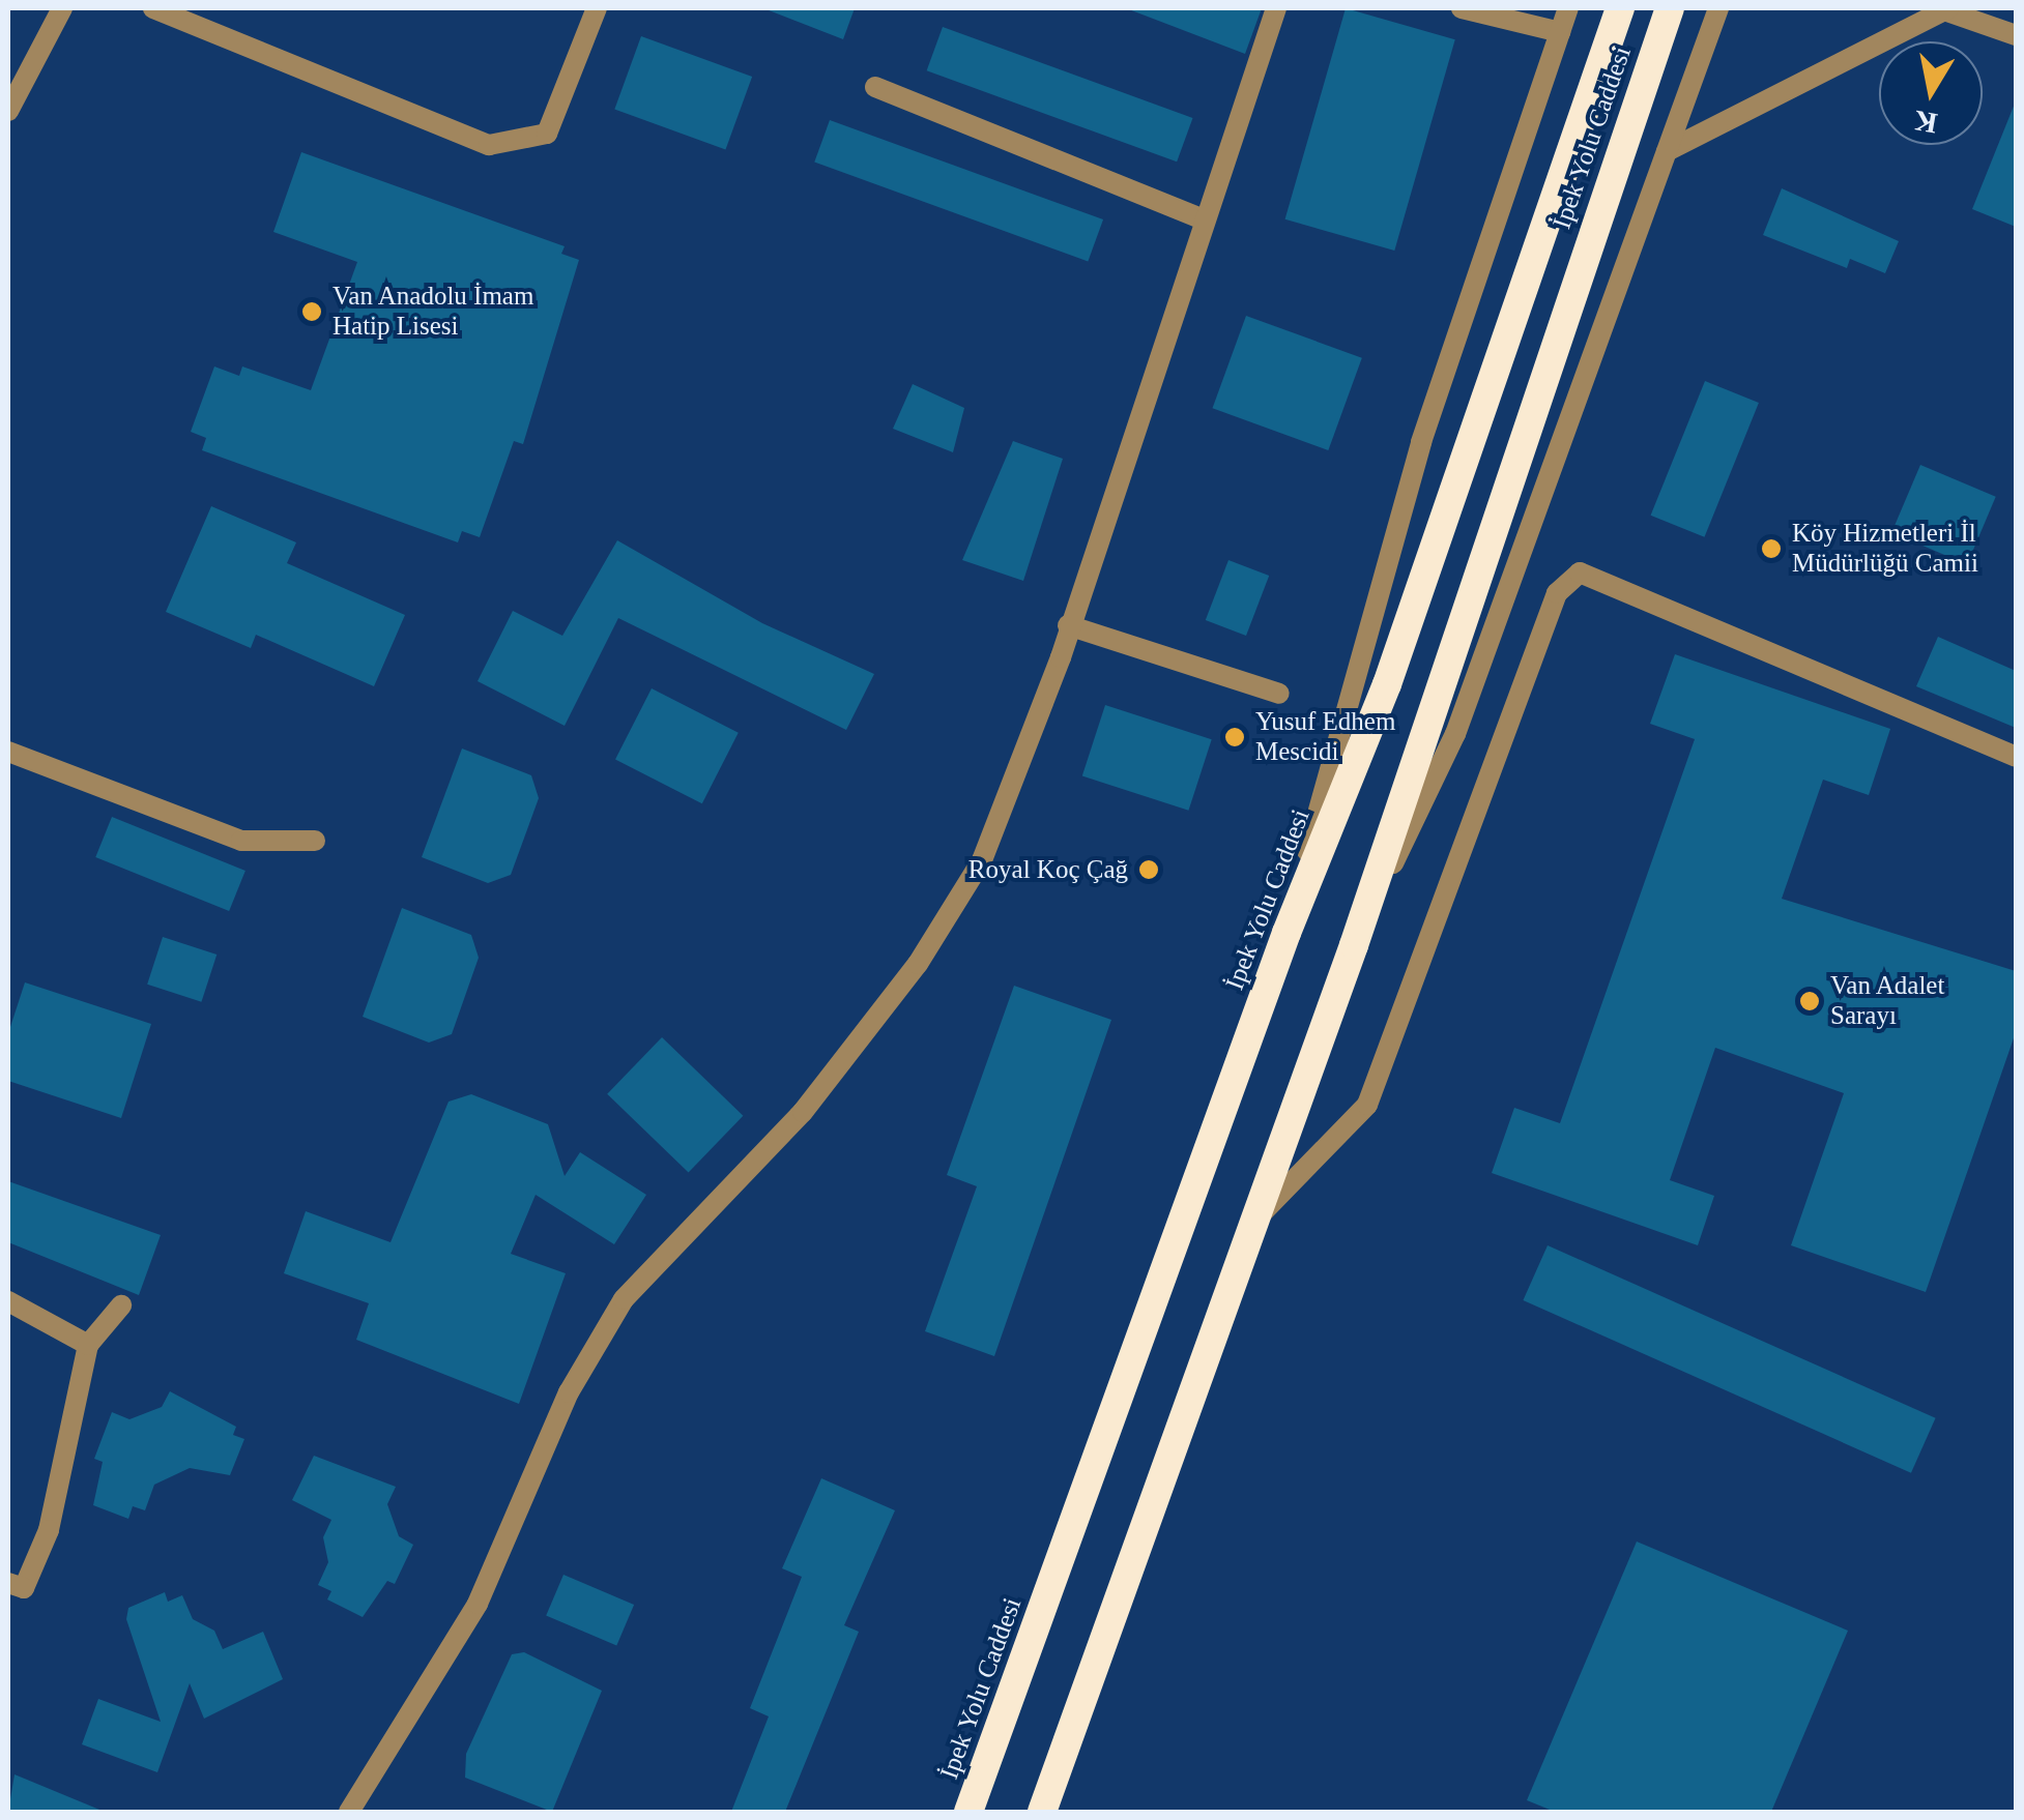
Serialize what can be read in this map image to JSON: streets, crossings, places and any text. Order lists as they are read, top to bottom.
{
  "streets": {
    "highway": ["İpek Yolu Caddesi"]
  },
  "places": [
    "Van Anadolu İmam Hatip Lisesi",
    "Köy Hizmetleri İl Müdürlüğü Camii",
    "Yusuf Edhem Mescidi",
    "Royal Koç Çağ",
    "Van Adalet Sarayı"
  ],
  "north": "bottom"
}
